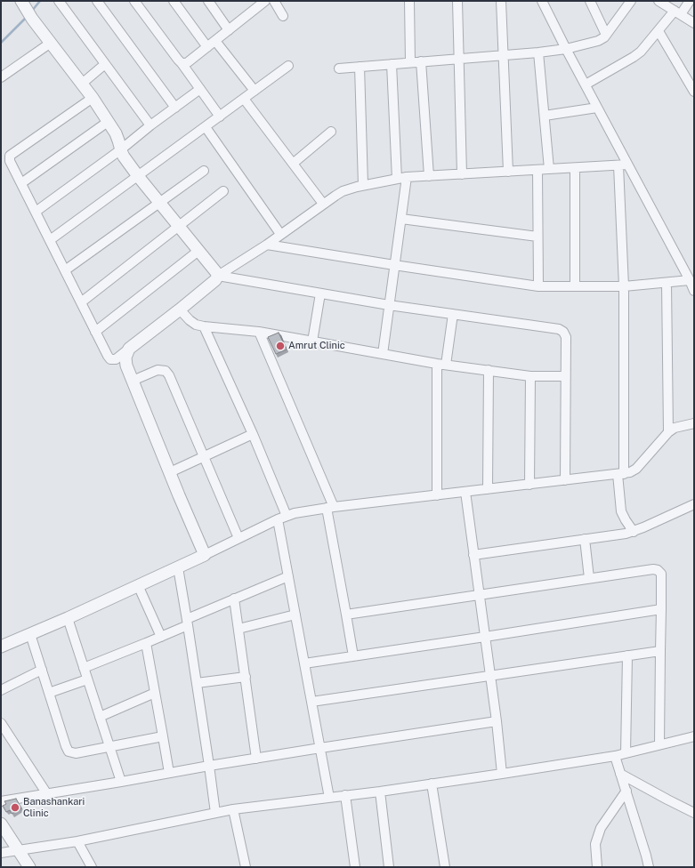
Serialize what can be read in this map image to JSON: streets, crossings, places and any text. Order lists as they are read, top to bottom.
{
  "places": ["Amrut Clinic", "Banashankari Clinic"]
}
